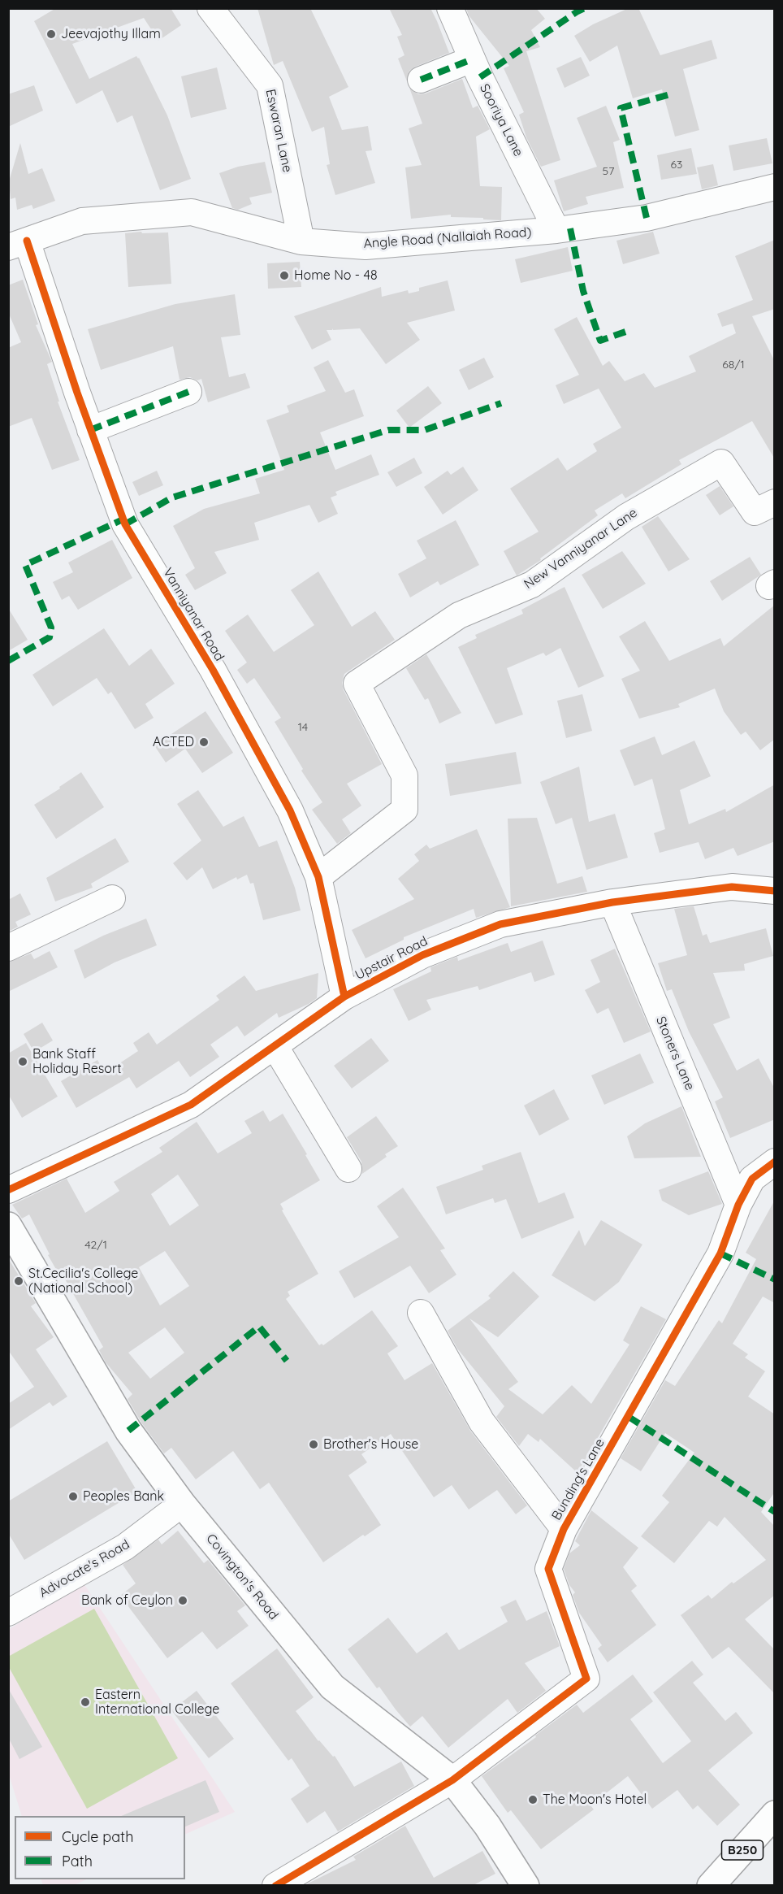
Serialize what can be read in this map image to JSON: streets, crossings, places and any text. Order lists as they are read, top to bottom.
{
  "streets": {
    "main road": ["Covington's Road", "B250"],
    "street": [
      "Sooriya Lane",
      "Eswaran Lane",
      "Angle Road (Nallaiah Road)",
      "New Vanniyanar Lane",
      "Vanniyanar Road",
      "Upstair Road",
      "Stoners Lane",
      "Bunding's Lane",
      "Advocate's Road"
    ]
  },
  "crossings": [
    ["Sooriya Lane", "Angle Road (Nallaiah Road)"],
    ["Eswaran Lane", "Angle Road (Nallaiah Road)"],
    ["Angle Road (Nallaiah Road)", "Vanniyanar Road"],
    ["New Vanniyanar Lane", "Vanniyanar Road"],
    ["Vanniyanar Road", "Upstair Road"],
    ["Upstair Road", "Stoners Lane"],
    ["Stoners Lane", "Bunding's Lane"],
    ["Bunding's Lane", "Covington's Road"],
    ["Advocate's Road", "Covington's Road"]
  ],
  "places": [
    "Jeevajothy Illam",
    "Home No - 48",
    "ACTED",
    "Bank Staff Holiday Resort",
    "St.Cecilia's College (National School)",
    "Brother's House",
    "Peoples Bank",
    "Bank of Ceylon",
    "Eastern International College",
    "The Moon's Hotel"
  ],
  "house_numbers": [
    "63",
    "57",
    "68/1",
    "14",
    "42/1"
  ],
  "legend": ["Cycle path", "Path"]
}
